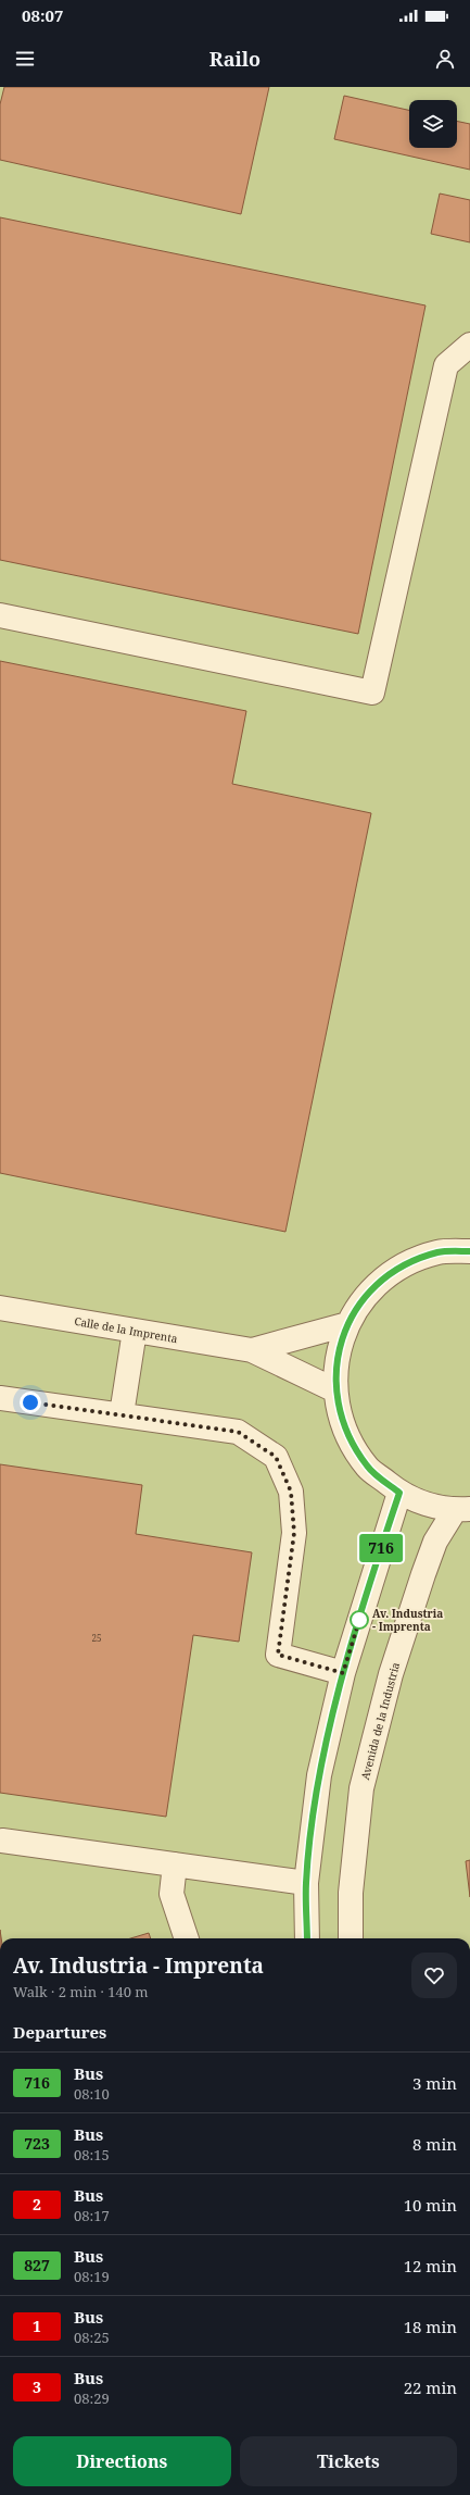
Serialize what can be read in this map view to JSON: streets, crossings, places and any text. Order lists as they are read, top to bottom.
{
  "streets": {
    "street": ["Calle de la Imprenta", "Avenida de la Industria"]
  },
  "places": ["Av. Industria - Imprenta"],
  "lines": ["bus line 716"],
  "house_numbers": ["25"],
  "page": {
    "status": "08:07",
    "header": "Railo",
    "on_map": "716",
    "heading": [
      ["Av. Industria - Imprenta", "Walk · 2 min · 140 m"],
      "Departures"
    ],
    "list": [
      {
        "mark": "716",
        "name": "Bus",
        "note": "08:10",
        "value": "3 min"
      },
      {
        "mark": "723",
        "name": "Bus",
        "note": "08:15",
        "value": "8 min"
      },
      {
        "mark": "2",
        "name": "Bus",
        "note": "08:17",
        "value": "10 min"
      },
      {
        "mark": "827",
        "name": "Bus",
        "note": "08:19",
        "value": "12 min"
      },
      {
        "mark": "1",
        "name": "Bus",
        "note": "08:25",
        "value": "18 min"
      },
      {
        "mark": "3",
        "name": "Bus",
        "note": "08:29",
        "value": "22 min"
      }
    ],
    "buttons": ["Directions", "Tickets"]
  }
}
